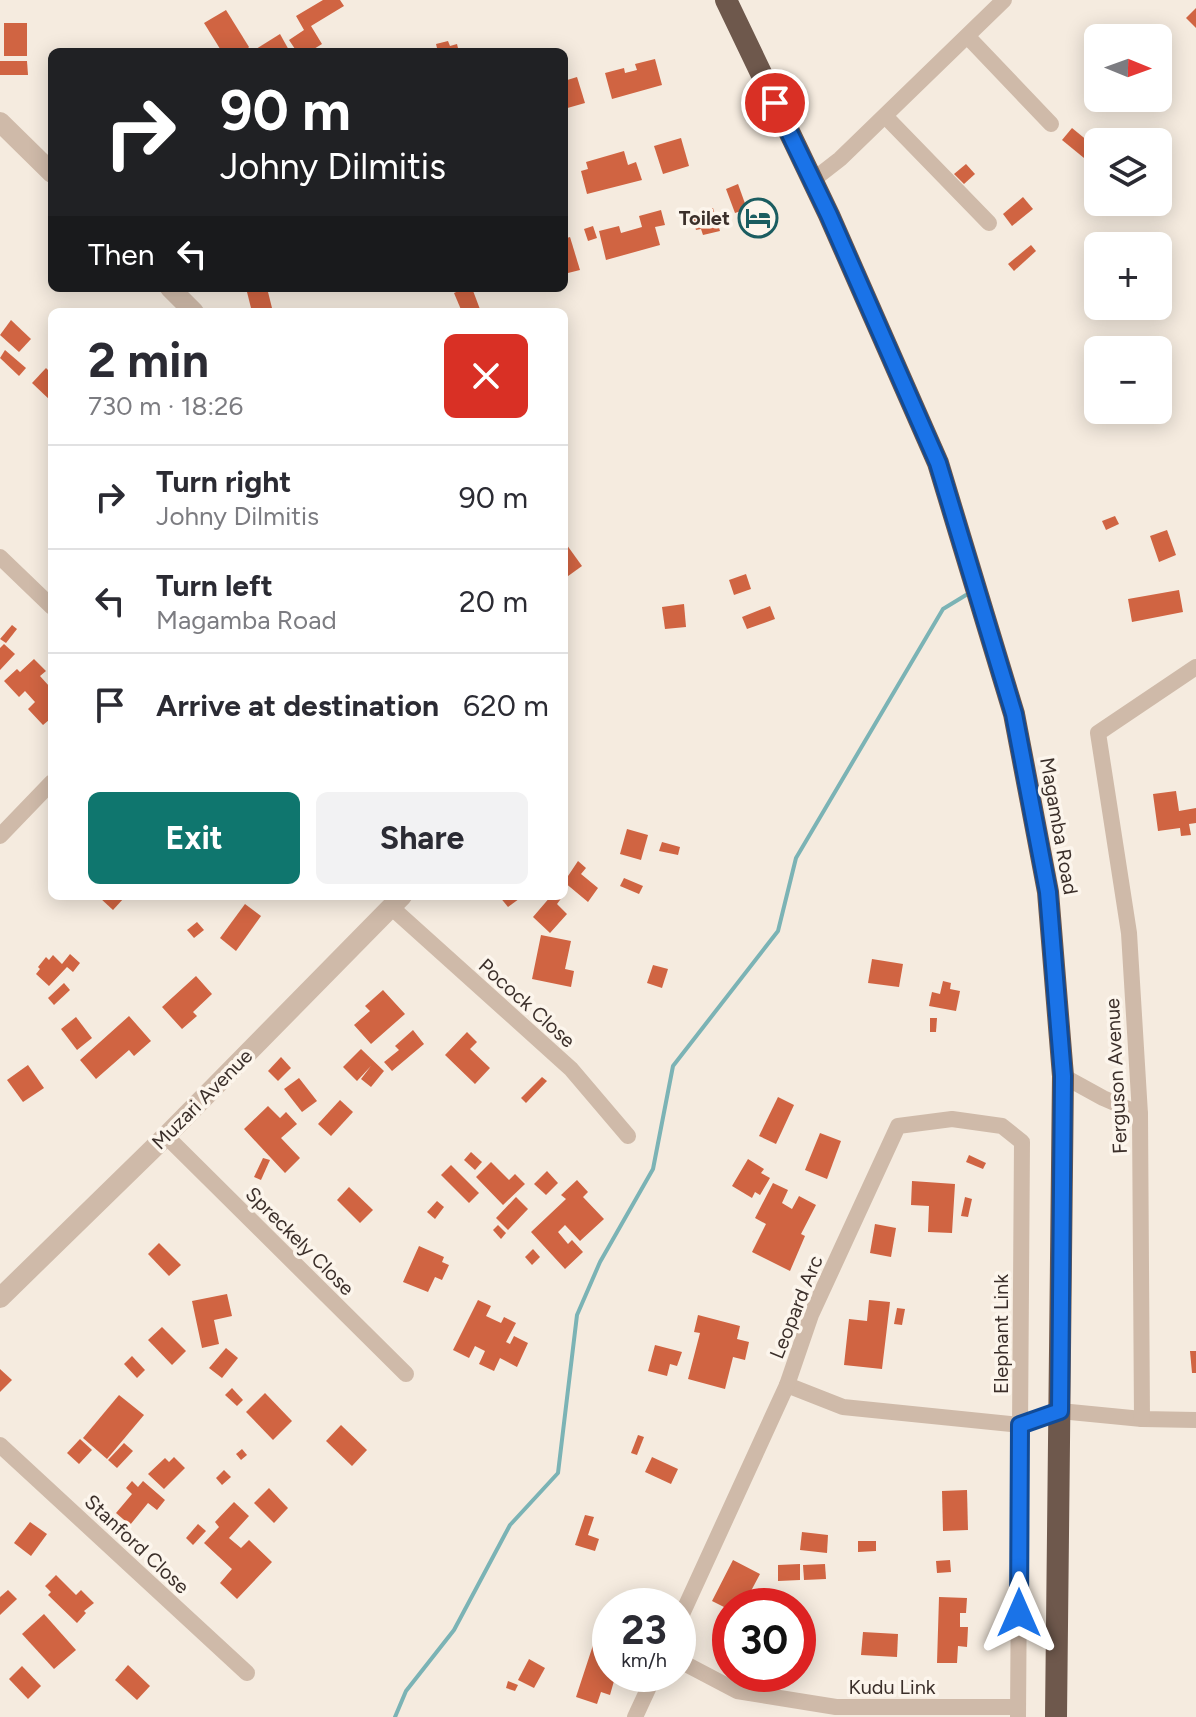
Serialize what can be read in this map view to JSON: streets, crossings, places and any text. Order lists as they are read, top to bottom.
{
  "streets": {
    "highway": ["Magamba Road"],
    "street": [
      "Pocock Close",
      "Ferguson Avenue",
      "Muzari Avenue",
      "Spreckely Close",
      "Leopard Arc",
      "Elephant Link",
      "Stanford Close",
      "Kudu Link"
    ]
  },
  "crossings": [
    ["Pocock Close", "Muzari Avenue"],
    ["Muzari Avenue", "Spreckely Close"],
    ["Leopard Arc", "Elephant Link"],
    ["Elephant Link", "Kudu Link"]
  ],
  "places": {
    "hotel": ["Toilet"]
  },
  "north": "right",
  "page": {
    "map_buttons": ["+", "−"],
    "turn": ["90 m", "Johny Dilmitis"],
    "then": "Then",
    "heading": ["2 min", "730 m · 18:26"],
    "list": [
      {
        "name": "Turn right",
        "note": "Johny Dilmitis",
        "value": "90 m"
      },
      {
        "name": "Turn left",
        "note": "Magamba Road",
        "value": "20 m"
      },
      {
        "name": "Arrive at destination",
        "value": "620 m"
      }
    ],
    "buttons": ["Exit", "Share"],
    "speed": "23 km/h",
    "limit": "30"
  }
}
